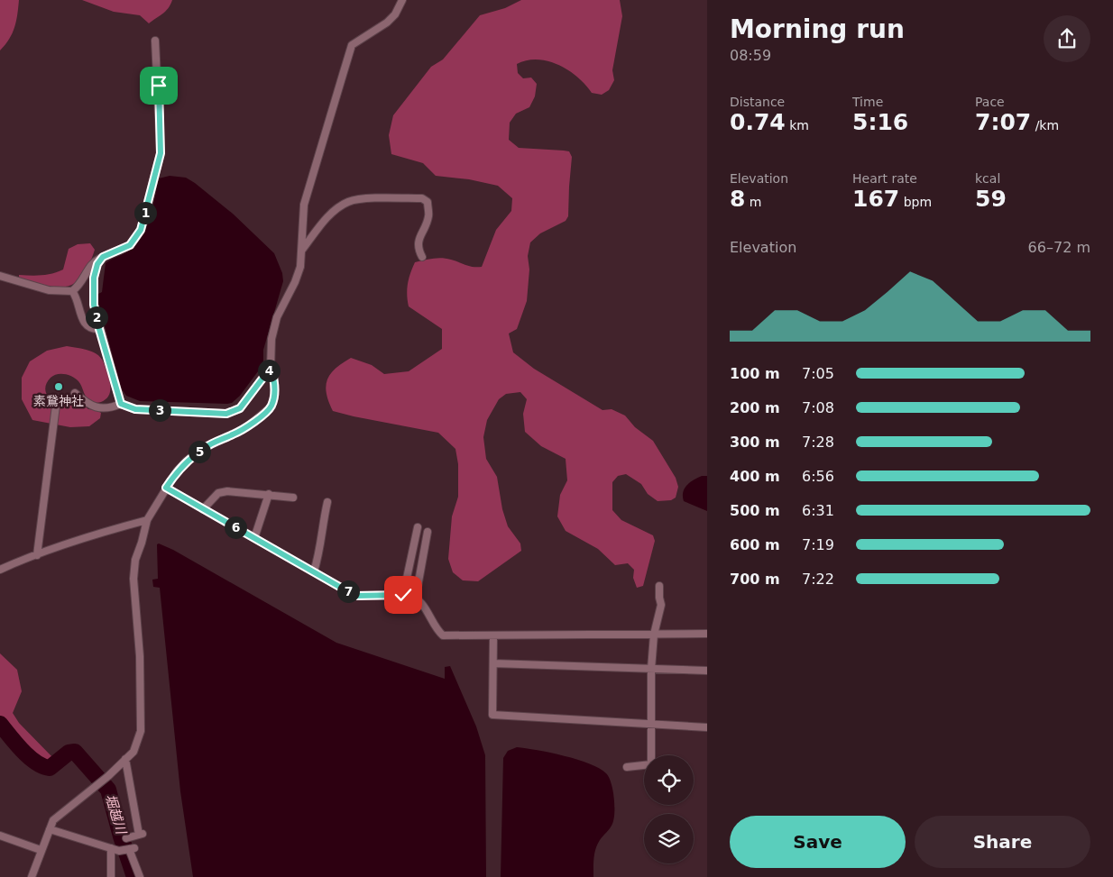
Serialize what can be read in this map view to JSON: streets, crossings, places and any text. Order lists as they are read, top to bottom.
{
  "water": ["堀越川"],
  "places": ["素鵞神社"],
  "page": {
    "heading": ["Morning run", "08:59"],
    "stats": [
      ["Distance", "0.74 km"],
      ["Time", "5:16"],
      ["Pace", "7:07 /km"],
      ["Elevation", "8 m"],
      ["Heart rate", "167 bpm"],
      ["kcal", "59"]
    ],
    "pins": [
      "1",
      "2",
      "4",
      "3",
      "5",
      "6",
      "7"
    ],
    "chart": ["Elevation", "66–72 m"],
    "list": [
      {
        "name": "100 m",
        "note": "7:05"
      },
      {
        "name": "200 m",
        "note": "7:08"
      },
      {
        "name": "300 m",
        "note": "7:28"
      },
      {
        "name": "400 m",
        "note": "6:56"
      },
      {
        "name": "500 m",
        "note": "6:31"
      },
      {
        "name": "600 m",
        "note": "7:19"
      },
      {
        "name": "700 m",
        "note": "7:22"
      }
    ],
    "buttons": ["Save", "Share"]
  }
}
